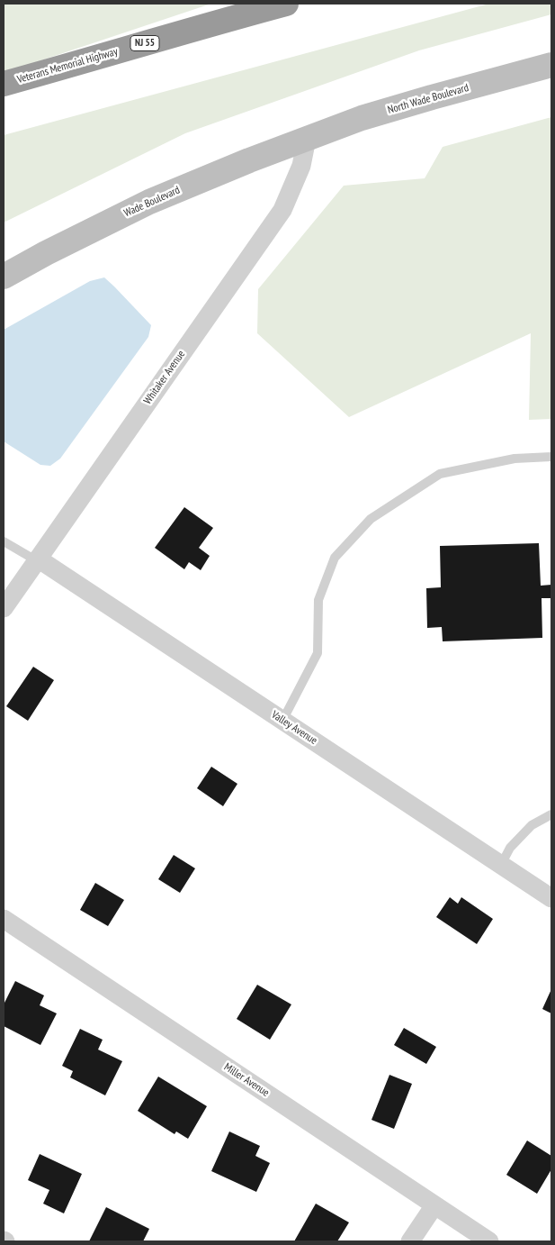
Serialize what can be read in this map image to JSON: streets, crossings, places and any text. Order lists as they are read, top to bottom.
{
  "streets": {
    "highway": ["NJ 55", "Veterans Memorial Highway"],
    "main road": ["North Wade Boulevard", "Wade Boulevard"],
    "street": ["Whitaker Avenue", "Valley Avenue", "Miller Avenue"]
  },
  "crossings": [
    ["North Wade Boulevard", "Wade Boulevard"],
    ["North Wade Boulevard", "Whitaker Avenue"],
    ["Wade Boulevard", "Whitaker Avenue"],
    ["Whitaker Avenue", "Valley Avenue"]
  ]
}
